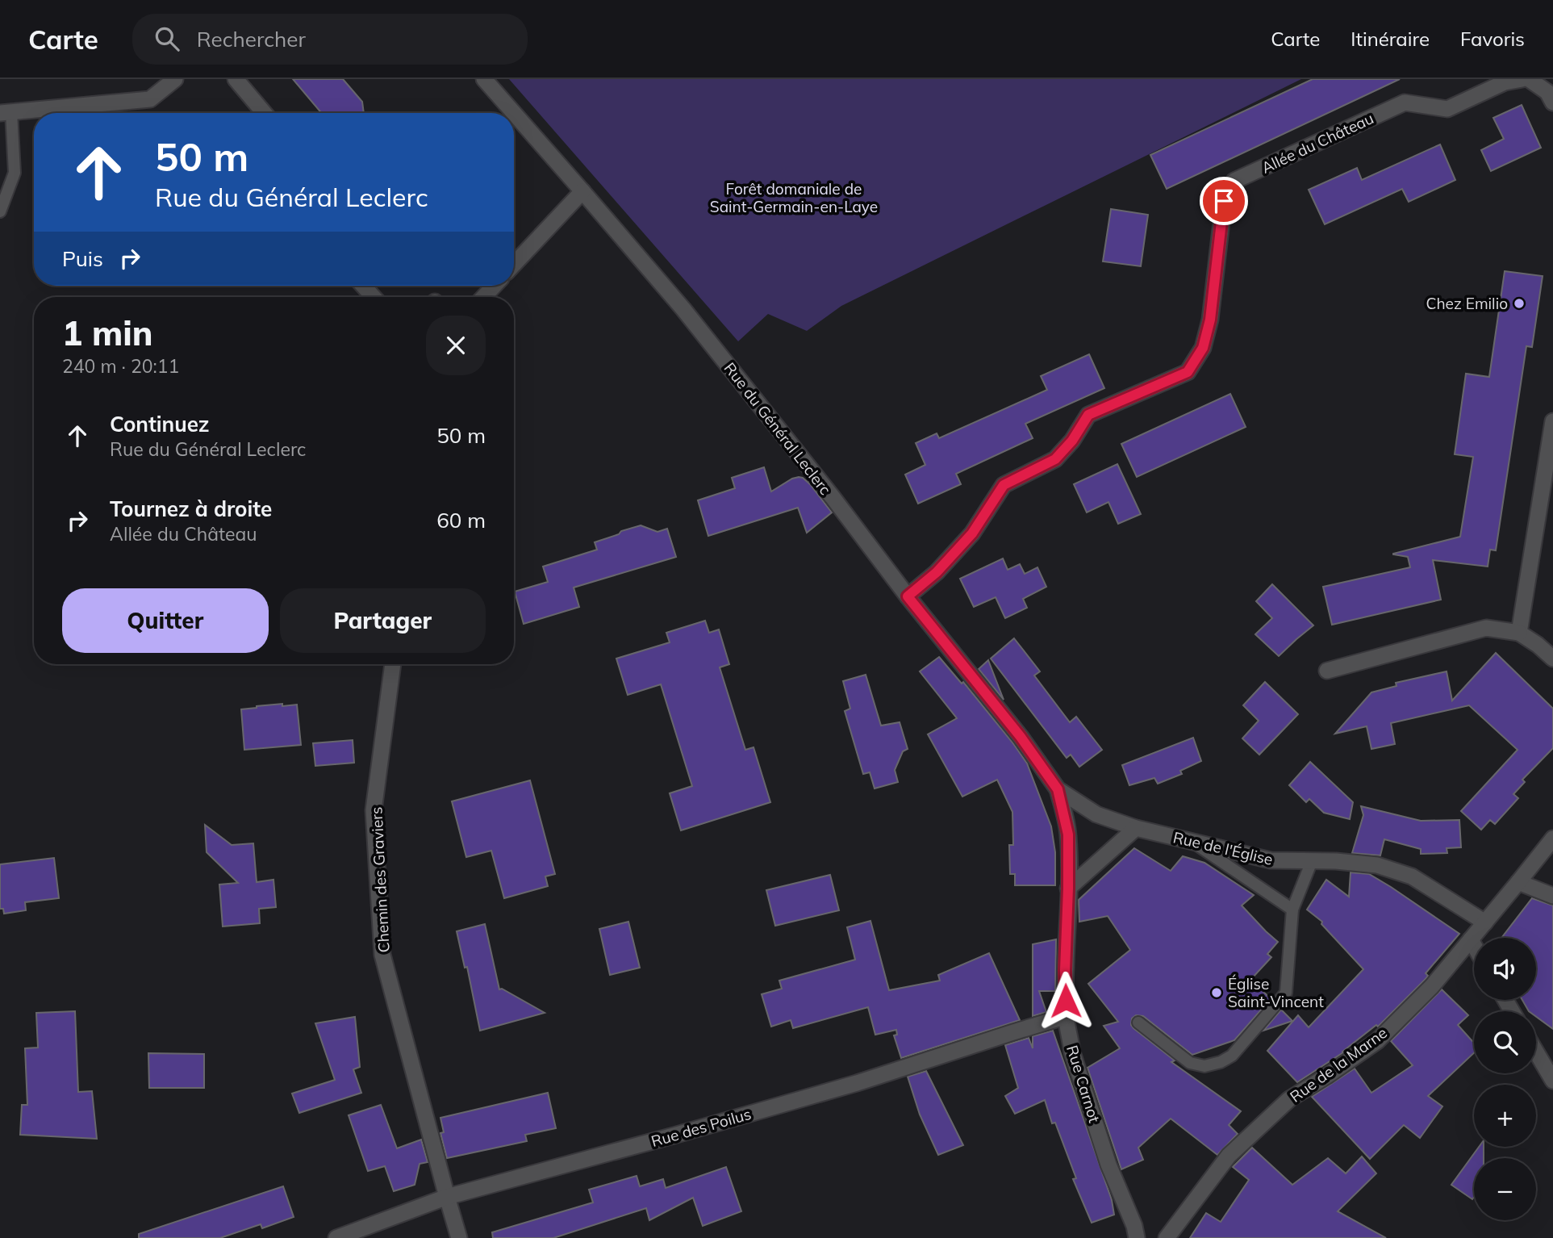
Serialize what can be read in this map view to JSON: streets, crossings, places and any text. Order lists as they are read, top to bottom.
{
  "streets": {
    "street": [
      "Allée du Château",
      "Rue du Général Leclerc",
      "Rue de l'Église",
      "Chemin des Graviers",
      "Rue de la Marne",
      "Rue Carnot",
      "Rue des Poilus"
    ]
  },
  "crossings": [
    ["Allée du Château", "Rue du Général Leclerc"],
    ["Rue du Général Leclerc", "Rue de l'Église"],
    ["Rue du Général Leclerc", "Rue Carnot"],
    ["Rue de l'Église", "Rue de la Marne"],
    ["Rue de l'Église", "Rue Carnot"],
    ["Chemin des Graviers", "Rue des Poilus"],
    ["Rue Carnot", "Rue des Poilus"]
  ],
  "parks": ["Forêt domaniale de Saint-Germain-en-Laye"],
  "places": ["Chez Emilio", "Église Saint-Vincent"],
  "page": {
    "header": "Carte",
    "search": "Rechercher",
    "nav": ["Carte", "Itinéraire", "Favoris"],
    "turn": ["50 m", "Rue du Général Leclerc"],
    "then": "Puis",
    "heading": ["1 min", "240 m · 20:11"],
    "list": [
      {
        "name": "Continuez",
        "note": "Rue du Général Leclerc",
        "value": "50 m"
      },
      {
        "name": "Tournez à droite",
        "note": "Allée du Château",
        "value": "60 m"
      }
    ],
    "buttons": ["Quitter", "Partager"],
    "map_buttons": ["+", "−"]
  }
}
